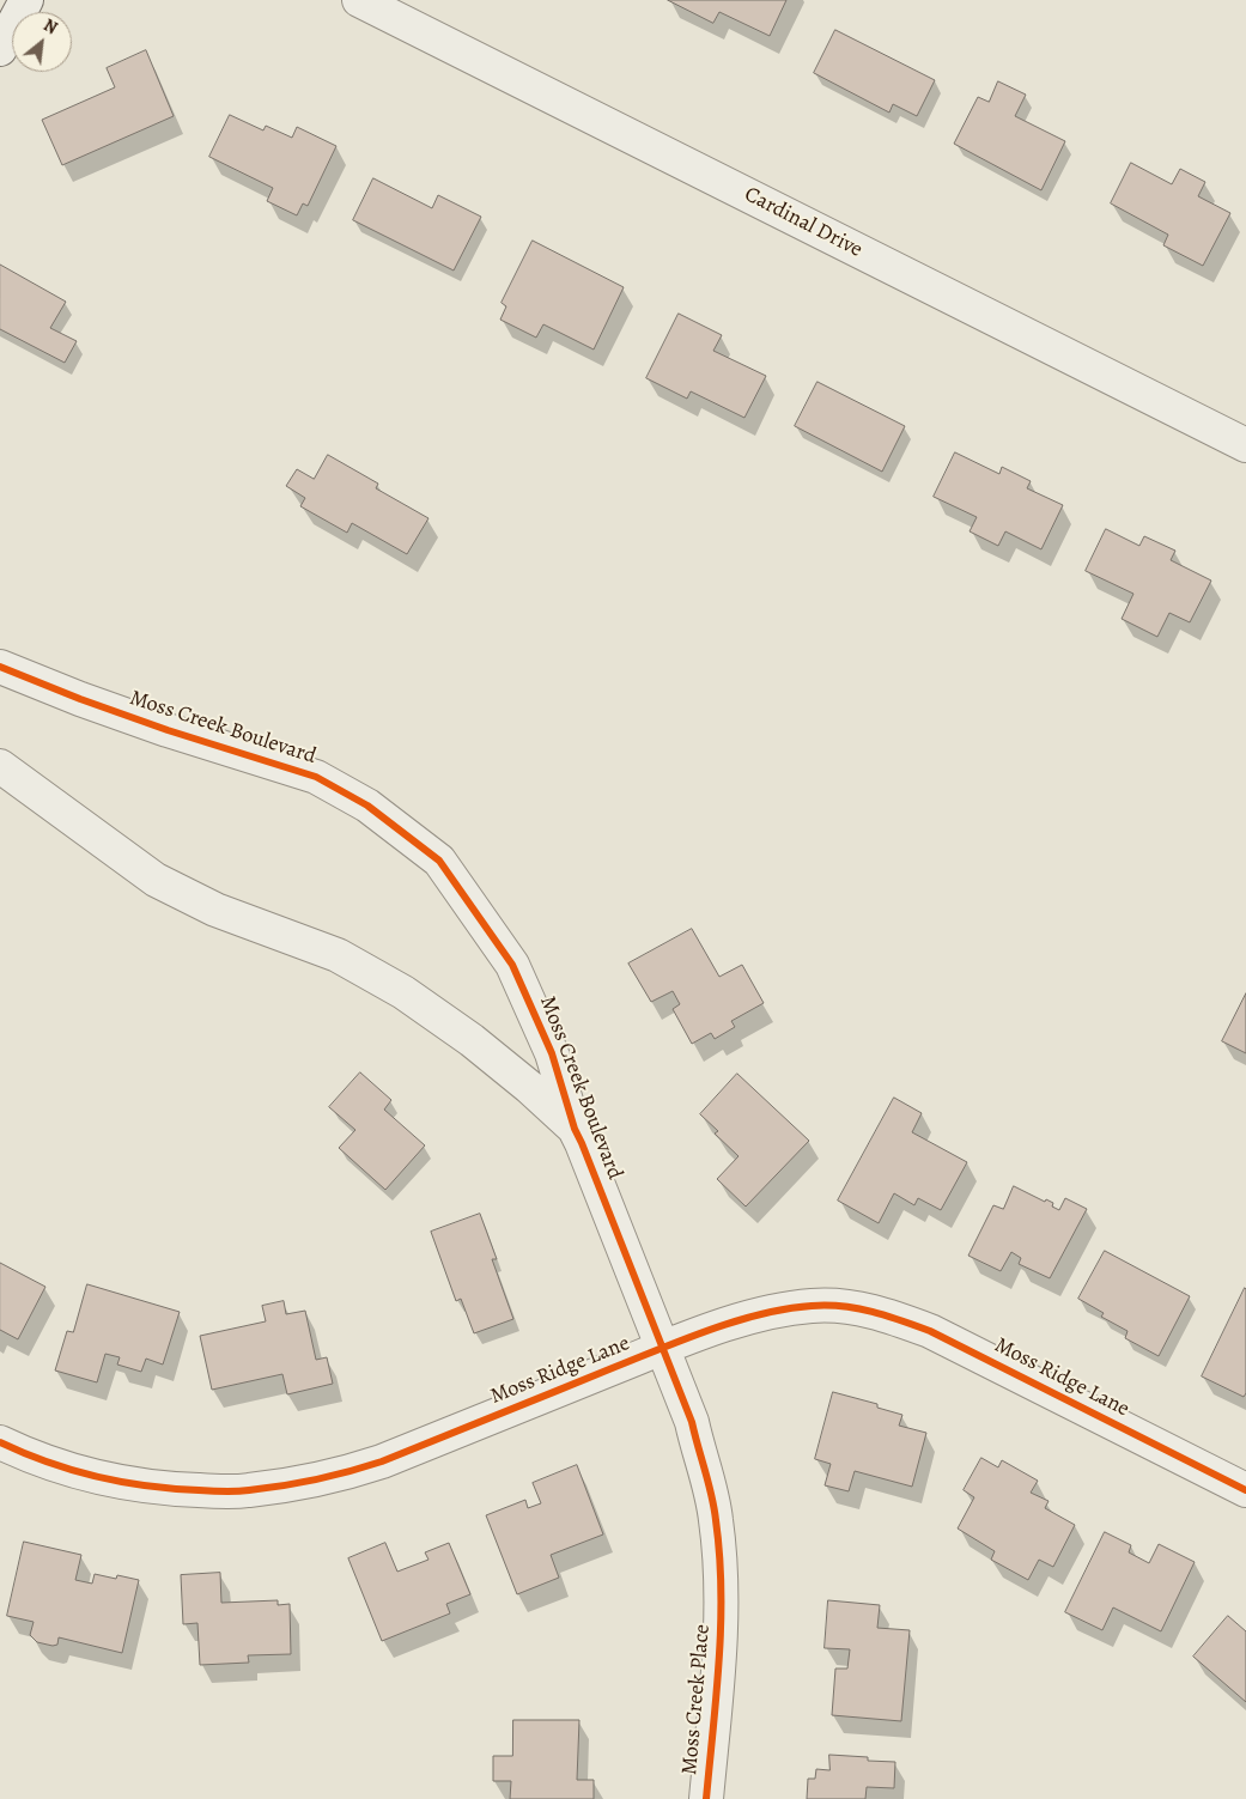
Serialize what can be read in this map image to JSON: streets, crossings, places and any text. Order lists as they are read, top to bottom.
{
  "streets": {
    "street": [
      "Cardinal Drive",
      "Moss Creek Boulevard",
      "Moss Ridge Lane",
      "Moss Creek Place"
    ]
  },
  "crossings": [
    ["Moss Creek Boulevard", "Moss Ridge Lane"],
    ["Moss Creek Boulevard", "Moss Creek Place"]
  ],
  "north": "top right"
}
